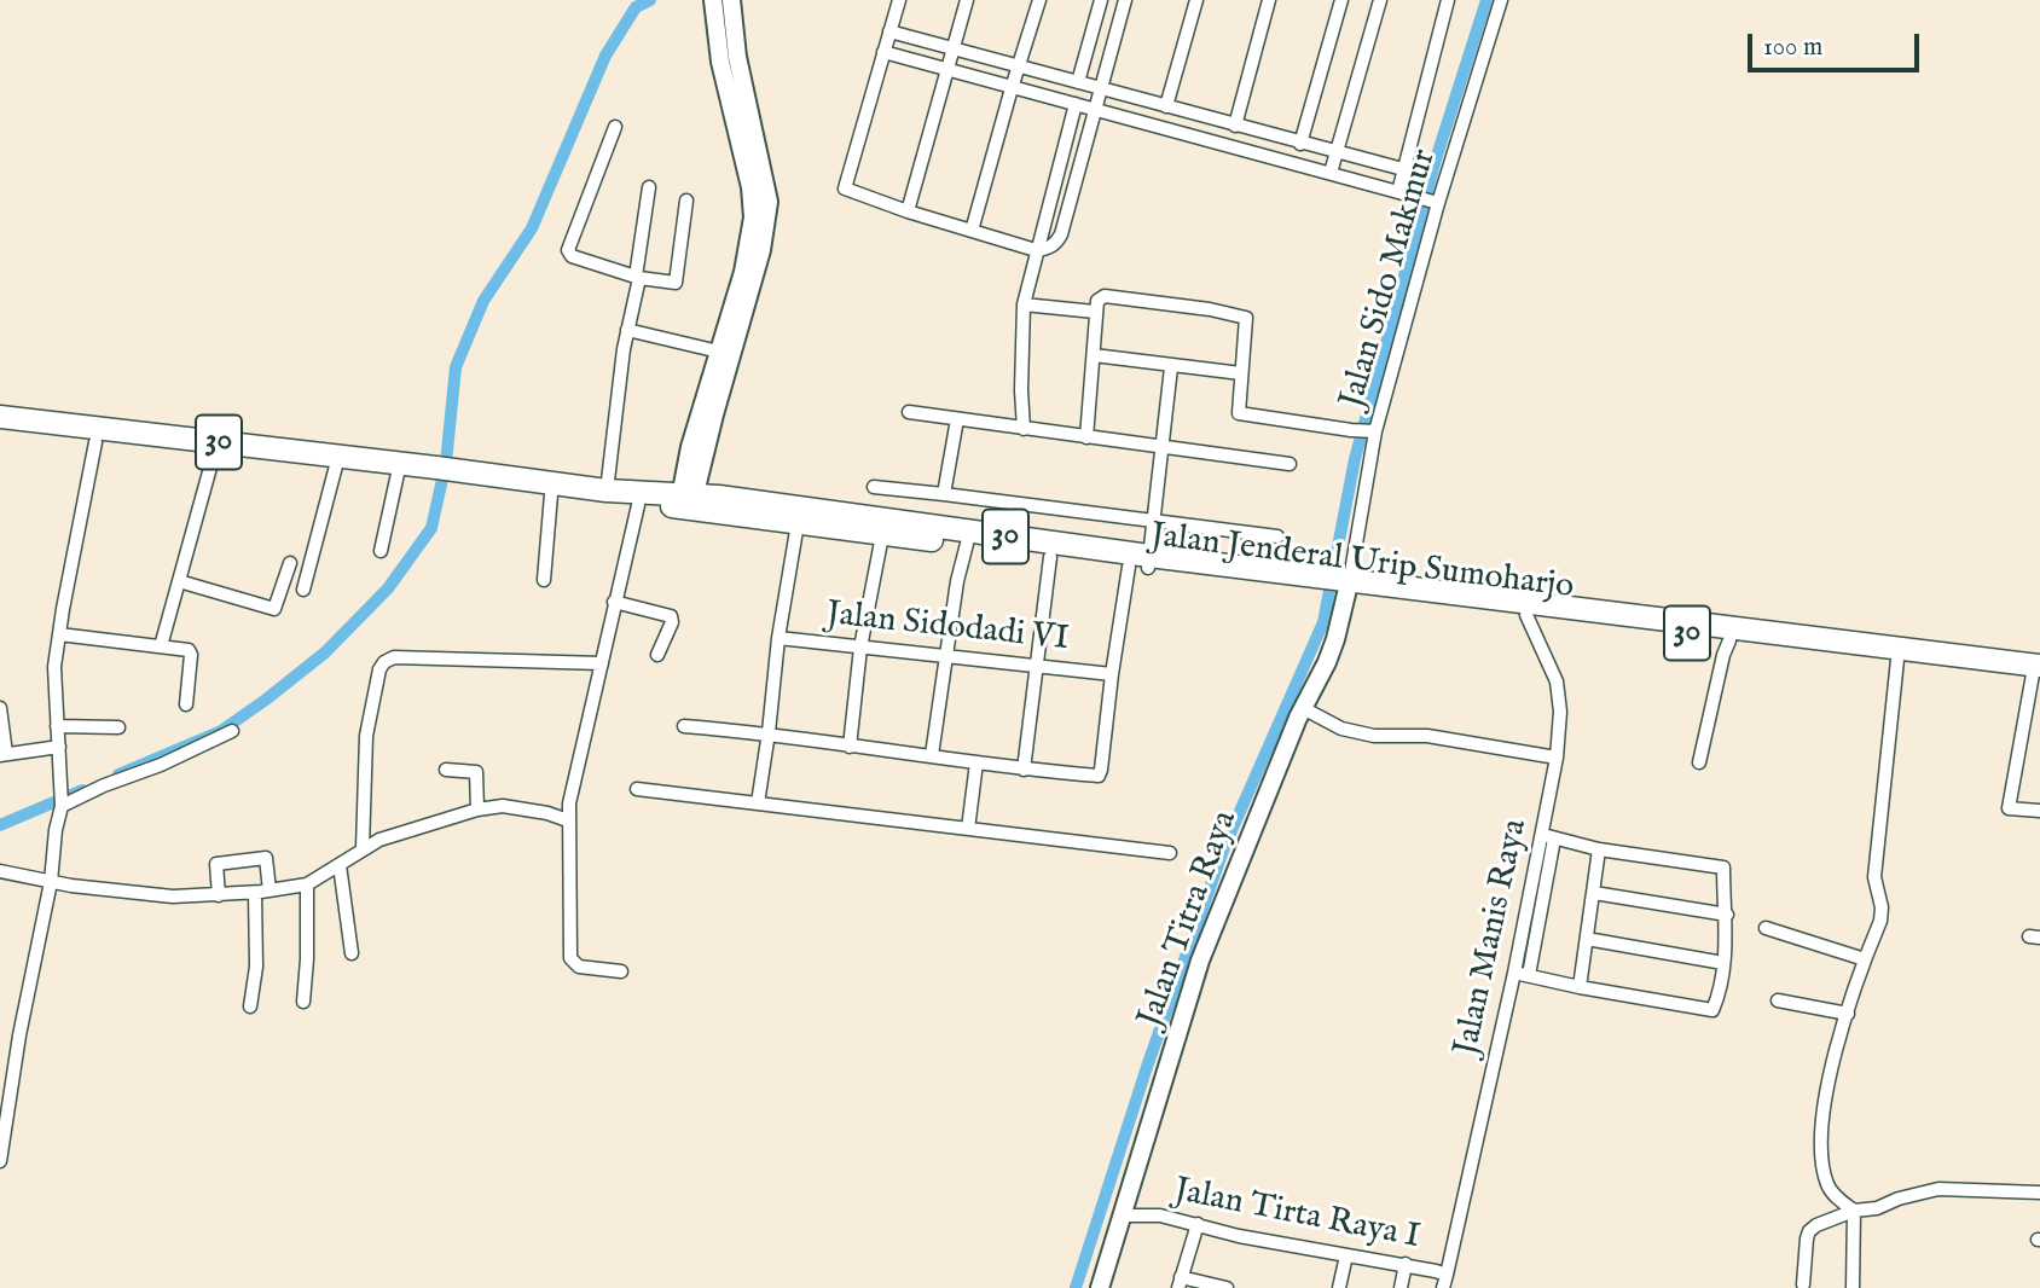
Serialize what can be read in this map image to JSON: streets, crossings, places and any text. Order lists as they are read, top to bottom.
{
  "streets": {
    "highway": ["30", "Jalan Jenderal Urip Sumoharjo"],
    "main road": ["Jalan Titra Raya"],
    "street": [
      "Jalan Sido Makmur",
      "Jalan Sidodadi VI",
      "Jalan Manis Raya",
      "Jalan Tirta Raya I"
    ]
  },
  "crossings": [
    ["Jalan Sido Makmur", "Jalan Jenderal Urip Sumoharjo"],
    ["Jalan Sido Makmur", "Jalan Titra Raya"],
    ["30", "Jalan Jenderal Urip Sumoharjo"],
    ["Jalan Jenderal Urip Sumoharjo", "Jalan Titra Raya"],
    ["Jalan Jenderal Urip Sumoharjo", "Jalan Manis Raya"],
    ["Jalan Titra Raya", "Jalan Tirta Raya I"],
    ["Jalan Manis Raya", "Jalan Tirta Raya I"]
  ],
  "scale_bar": "100 m"
}
